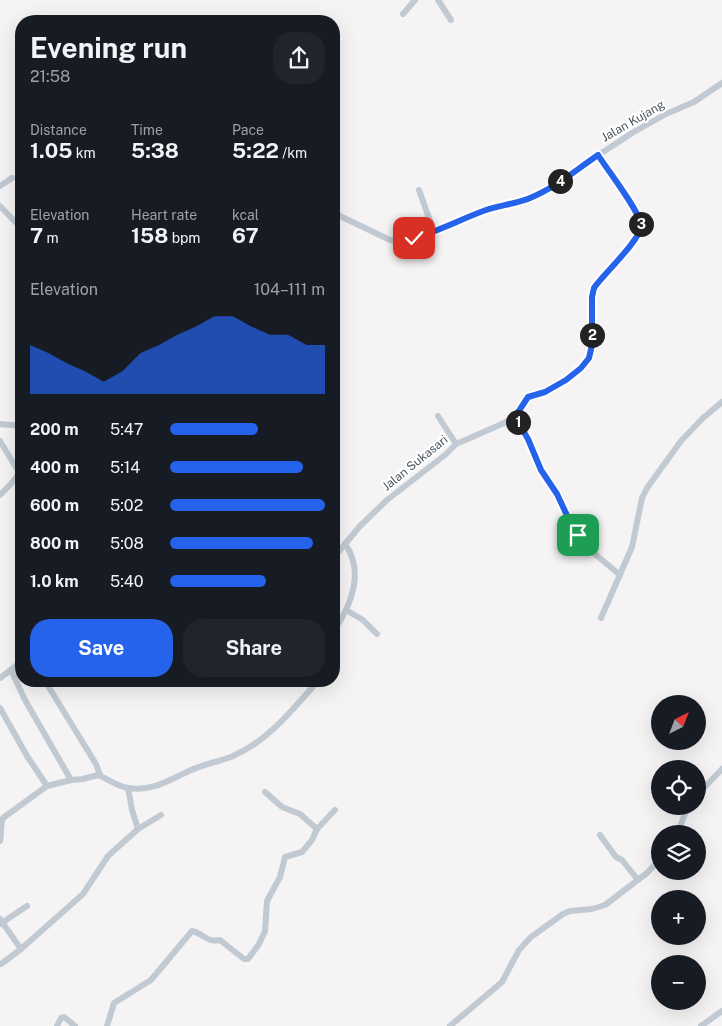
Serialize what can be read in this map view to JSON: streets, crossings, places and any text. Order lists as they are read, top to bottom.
{
  "streets": {
    "street": ["Jalan Kujang", "Jalan Sukasari"]
  },
  "crossings": [
    ["Jalan Kujang", "Jalan Sukasari"]
  ],
  "north": "top right",
  "page": {
    "heading": ["Evening run", "21:58"],
    "stats": [
      ["Distance", "1.05 km"],
      ["Time", "5:38"],
      ["Pace", "5:22 /km"],
      ["Elevation", "7 m"],
      ["Heart rate", "158 bpm"],
      ["kcal", "67"]
    ],
    "pins": [
      "4",
      "3",
      "2",
      "1"
    ],
    "chart": ["Elevation", "104–111 m"],
    "list": [
      {
        "name": "200 m",
        "note": "5:47"
      },
      {
        "name": "400 m",
        "note": "5:14"
      },
      {
        "name": "600 m",
        "note": "5:02"
      },
      {
        "name": "800 m",
        "note": "5:08"
      },
      {
        "name": "1.0 km",
        "note": "5:40"
      }
    ],
    "buttons": ["Save", "Share"],
    "map_buttons": ["+", "−"]
  }
}
